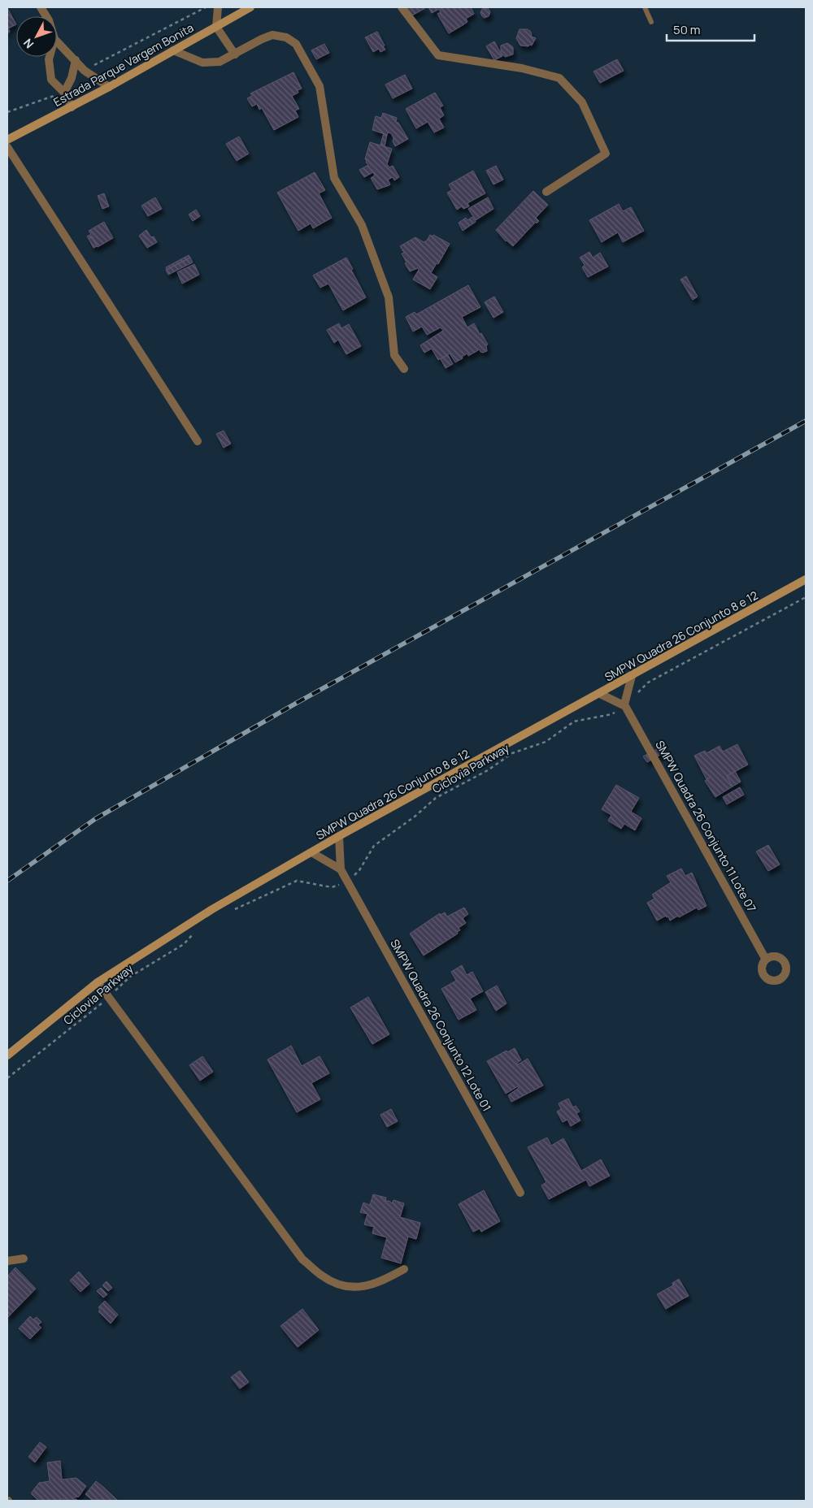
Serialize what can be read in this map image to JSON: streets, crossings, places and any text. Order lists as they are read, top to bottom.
{
  "streets": {
    "street": [
      "Estrada Parque Vargem Bonita",
      "SMPW Quadra 26 Conjunto 8 e 12",
      "SMPW Quadra 26 Conjunto 11 Lote 07",
      "SMPW Quadra 26 Conjunto 12 Lote 01"
    ],
    "path": ["Ciclovia Parkway"]
  },
  "crossings": [
    ["SMPW Quadra 26 Conjunto 8 e 12", "SMPW Quadra 26 Conjunto 12 Lote 01"],
    ["Ciclovia Parkway", "SMPW Quadra 26 Conjunto 11 Lote 07"],
    ["Ciclovia Parkway", "SMPW Quadra 26 Conjunto 12 Lote 01"]
  ],
  "scale_bar": "50 m",
  "north": "bottom left"
}
